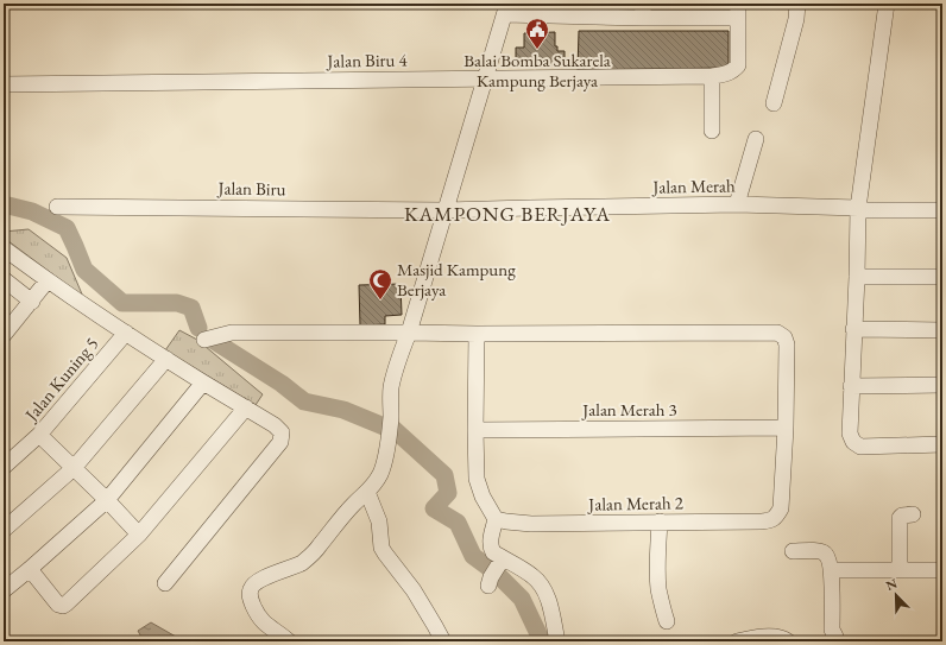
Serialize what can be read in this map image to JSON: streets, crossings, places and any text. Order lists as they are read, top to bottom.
{
  "streets": {
    "street": [
      "Jalan Biru 4",
      "Jalan Merah",
      "Jalan Biru",
      "Jalan Kuning 5",
      "Jalan Merah 3",
      "Jalan Merah 2"
    ]
  },
  "crossings": [
    ["Jalan Merah", "Jalan Biru"],
    ["Jalan Merah 3", "Jalan Merah 2"]
  ],
  "districts": ["KAMPONG BERJAYA"],
  "places": {
    "public building": ["Balai Bomba Sukarela Kampung Berjaya"],
    "mosque": ["Masjid Kampung Berjaya"]
  },
  "north": "top left"
}
